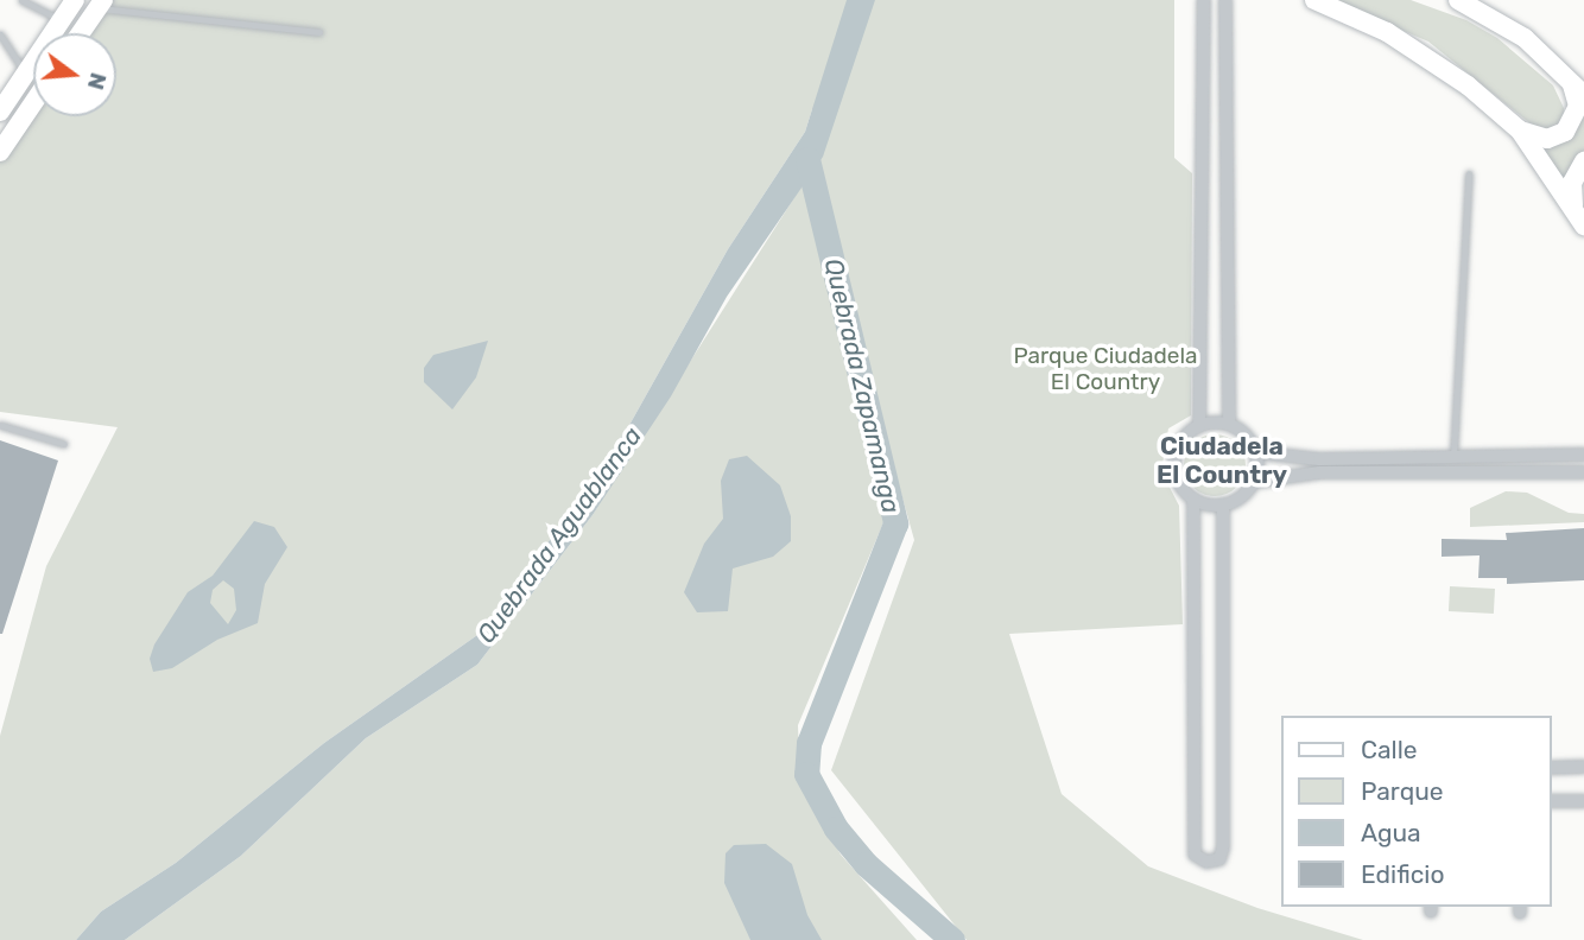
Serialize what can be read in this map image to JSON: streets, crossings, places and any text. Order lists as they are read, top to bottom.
{
  "districts": ["Ciudadela El Country"],
  "water": ["Quebrada Zapamanga", "Quebrada Aguablanca"],
  "parks": ["Parque Ciudadela El Country"],
  "legend": [
    "Calle",
    "Parque",
    "Agua",
    "Edificio"
  ],
  "north": "right"
}
